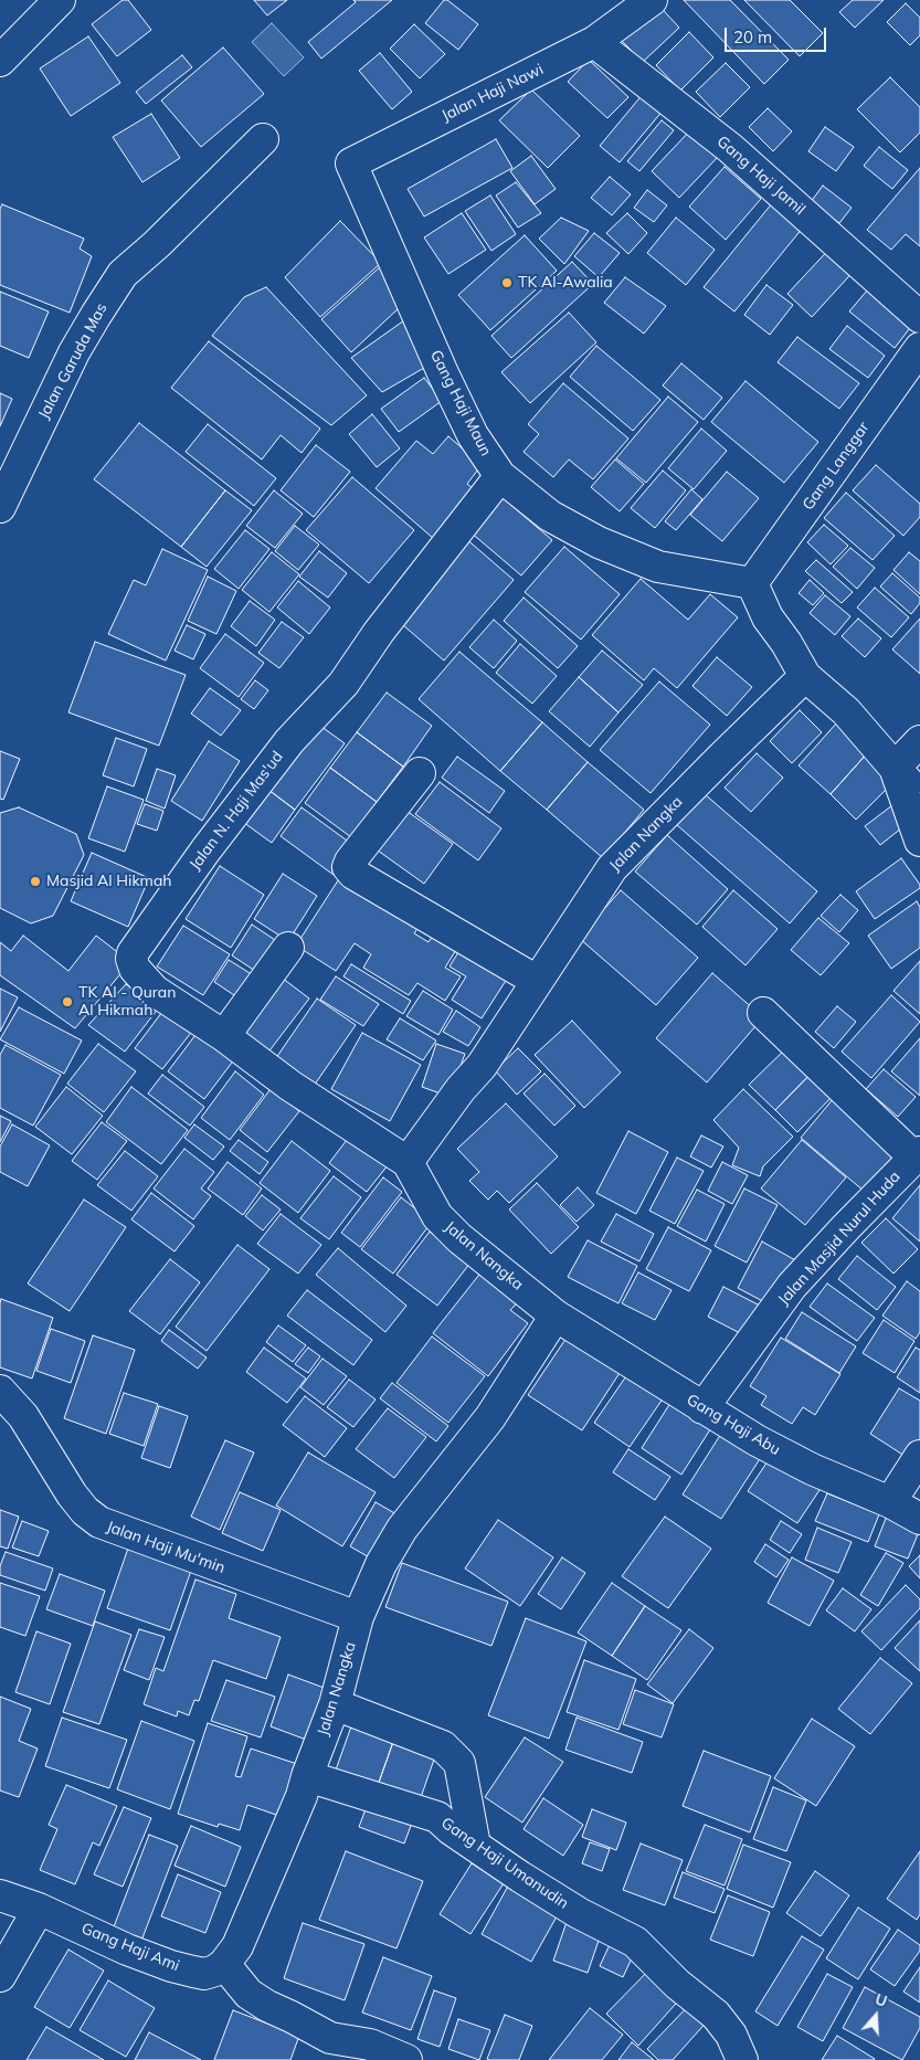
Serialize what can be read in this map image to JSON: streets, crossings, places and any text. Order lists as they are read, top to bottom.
{
  "streets": {
    "street": [
      "Jalan Haji Nawi",
      "Gang Haji Jamil",
      "Jalan Garuda Mas",
      "Gang Haji Maun",
      "Gang Langgar",
      "Jalan N. Haji Mas'ud",
      "Jalan Nangka",
      "Jalan Masjid Nurul Huda",
      "Gang Haji Abu",
      "Jalan Haji Mu'min",
      "Gang Haji Umanudin",
      "Gang Haji Ami"
    ]
  },
  "crossings": [
    ["Jalan Haji Nawi", "Gang Haji Jamil"],
    ["Jalan Haji Nawi", "Gang Haji Maun"],
    ["Gang Haji Maun", "Gang Langgar"],
    ["Gang Haji Maun", "Jalan N. Haji Mas'ud"],
    ["Jalan N. Haji Mas'ud", "Jalan Nangka"],
    ["Jalan Nangka", "Gang Haji Abu"],
    ["Jalan Nangka", "Jalan Haji Mu'min"],
    ["Jalan Nangka", "Gang Haji Umanudin"],
    ["Jalan Nangka", "Gang Haji Ami"],
    ["Jalan Masjid Nurul Huda", "Gang Haji Abu"]
  ],
  "places": ["TK Al-Awalia", "Masjid Al Hikmah", "TK Al - Quran Al Hikmah"],
  "scale_bar": "20 m",
  "north": "top"
}
